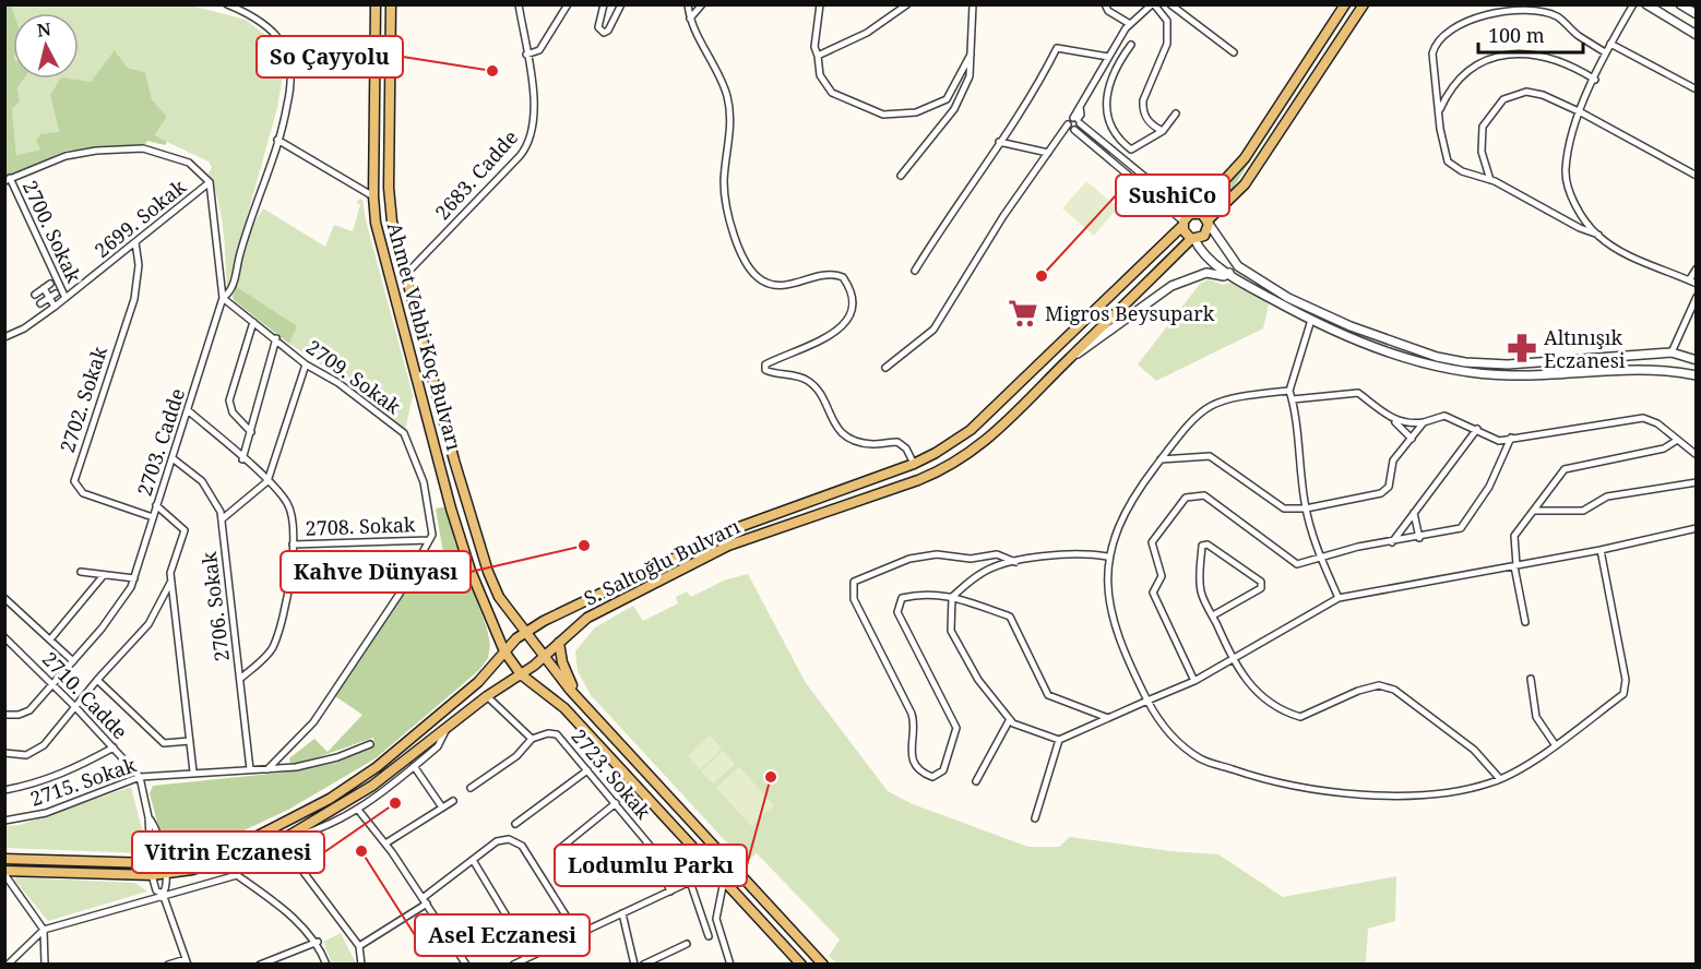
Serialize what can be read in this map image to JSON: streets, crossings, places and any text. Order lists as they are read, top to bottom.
{
  "streets": {
    "main road": ["Ahmet Vehbi Koç Bulvarı", "S. Saltoğlu Bulvarı"],
    "street": [
      "2683. Cadde",
      "2699. Sokak",
      "2700. Sokak",
      "2709. Sokak",
      "2702. Sokak",
      "2703. Cadde",
      "2708. Sokak",
      "2706. Sokak",
      "2710. Cadde",
      "2723. Sokak",
      "2715. Sokak"
    ]
  },
  "crossings": [
    ["2683. Cadde", "Ahmet Vehbi Koç Bulvarı"],
    ["2699. Sokak", "2700. Sokak"],
    ["2699. Sokak", "2702. Sokak"],
    ["2699. Sokak", "2703. Cadde"],
    ["Ahmet Vehbi Koç Bulvarı", "S. Saltoğlu Bulvarı"],
    ["2709. Sokak", "2703. Cadde"],
    ["2709. Sokak", "2708. Sokak"],
    ["2702. Sokak", "2703. Cadde"],
    ["2703. Cadde", "2706. Sokak"],
    ["2703. Cadde", "2710. Cadde"],
    ["2706. Sokak", "2715. Sokak"],
    ["2710. Cadde", "2715. Sokak"]
  ],
  "places": {
    "other": [
      "So Çayyolu",
      "SushiCo",
      "Kahve Dünyası",
      "Lodumlu Parkı",
      "Vitrin Eczanesi",
      "Asel Eczanesi"
    ],
    "supermarket": ["Migros Beysupark"],
    "pharmacy": ["Altınışık Eczanesi"]
  },
  "scale_bar": "100 m",
  "north": "top"
}
